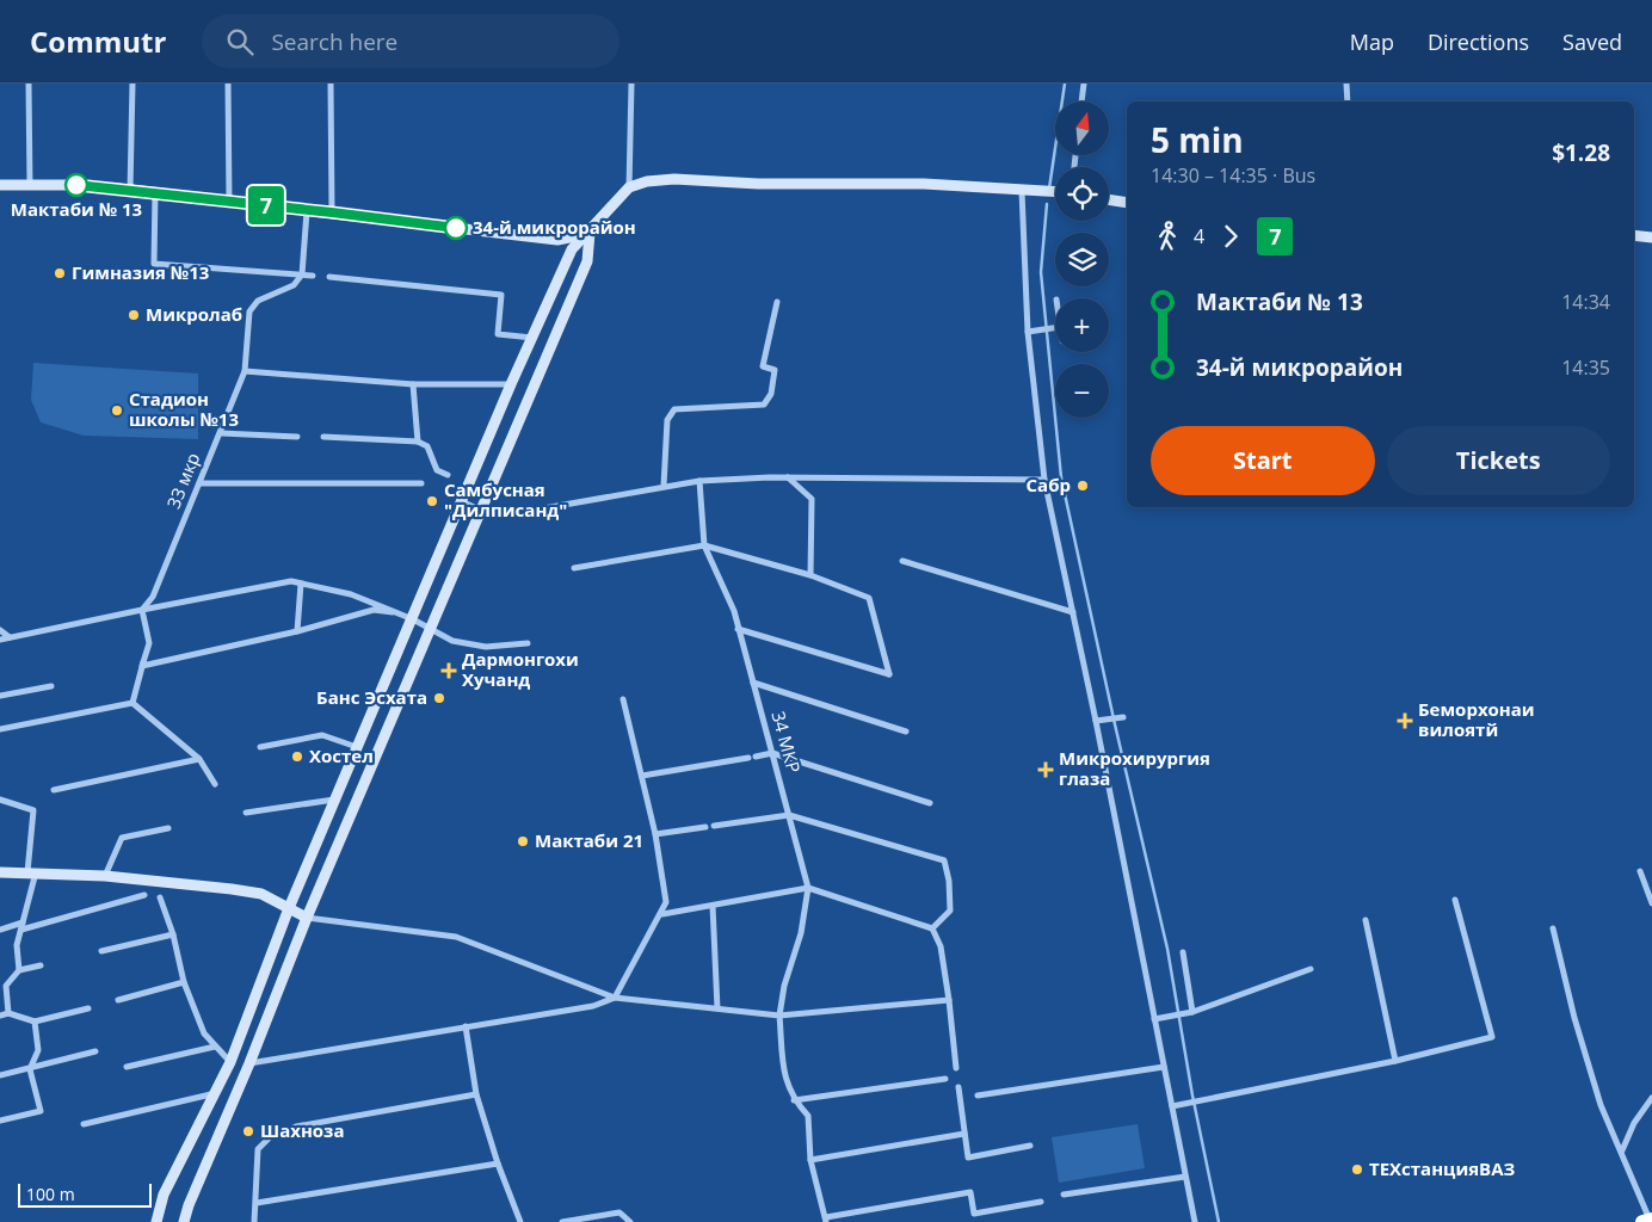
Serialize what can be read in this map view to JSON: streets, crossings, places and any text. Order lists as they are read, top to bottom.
{
  "streets": {
    "street": ["33 мкр", "34 МКР"]
  },
  "places": {
    "other": [
      "Мактаби № 13",
      "34-й микрорайон",
      "Гимназия №13",
      "Микролаб",
      "Стадион школы №13",
      "Сабр",
      "Самбусная \"Дилписанд\"",
      "Банс Эсхата",
      "Хостел",
      "Мактаби 21",
      "Шахноза",
      "ТЕХстанцияВАЗ"
    ],
    "health": ["Дармонгохи Хучанд", "Беморхонаи вилоятй", "Микрохирургия глаза"]
  },
  "lines": ["bus line 7"],
  "scale_bar": "100 m",
  "north": "top",
  "page": {
    "header": "Commutr",
    "search": "Search here",
    "nav": ["Map", "Directions", "Saved"],
    "on_map": "7",
    "map_buttons": ["+", "−"],
    "heading": ["5 min", "14:30 – 14:35 · Bus", "$1.28"],
    "legs": ["4", "7"],
    "list": [
      {
        "name": "Мактаби № 13",
        "value": "14:34"
      },
      {
        "name": "34-й микрорайон",
        "value": "14:35"
      }
    ],
    "buttons": ["Start", "Tickets"],
    "scale": "100 m"
  }
}
